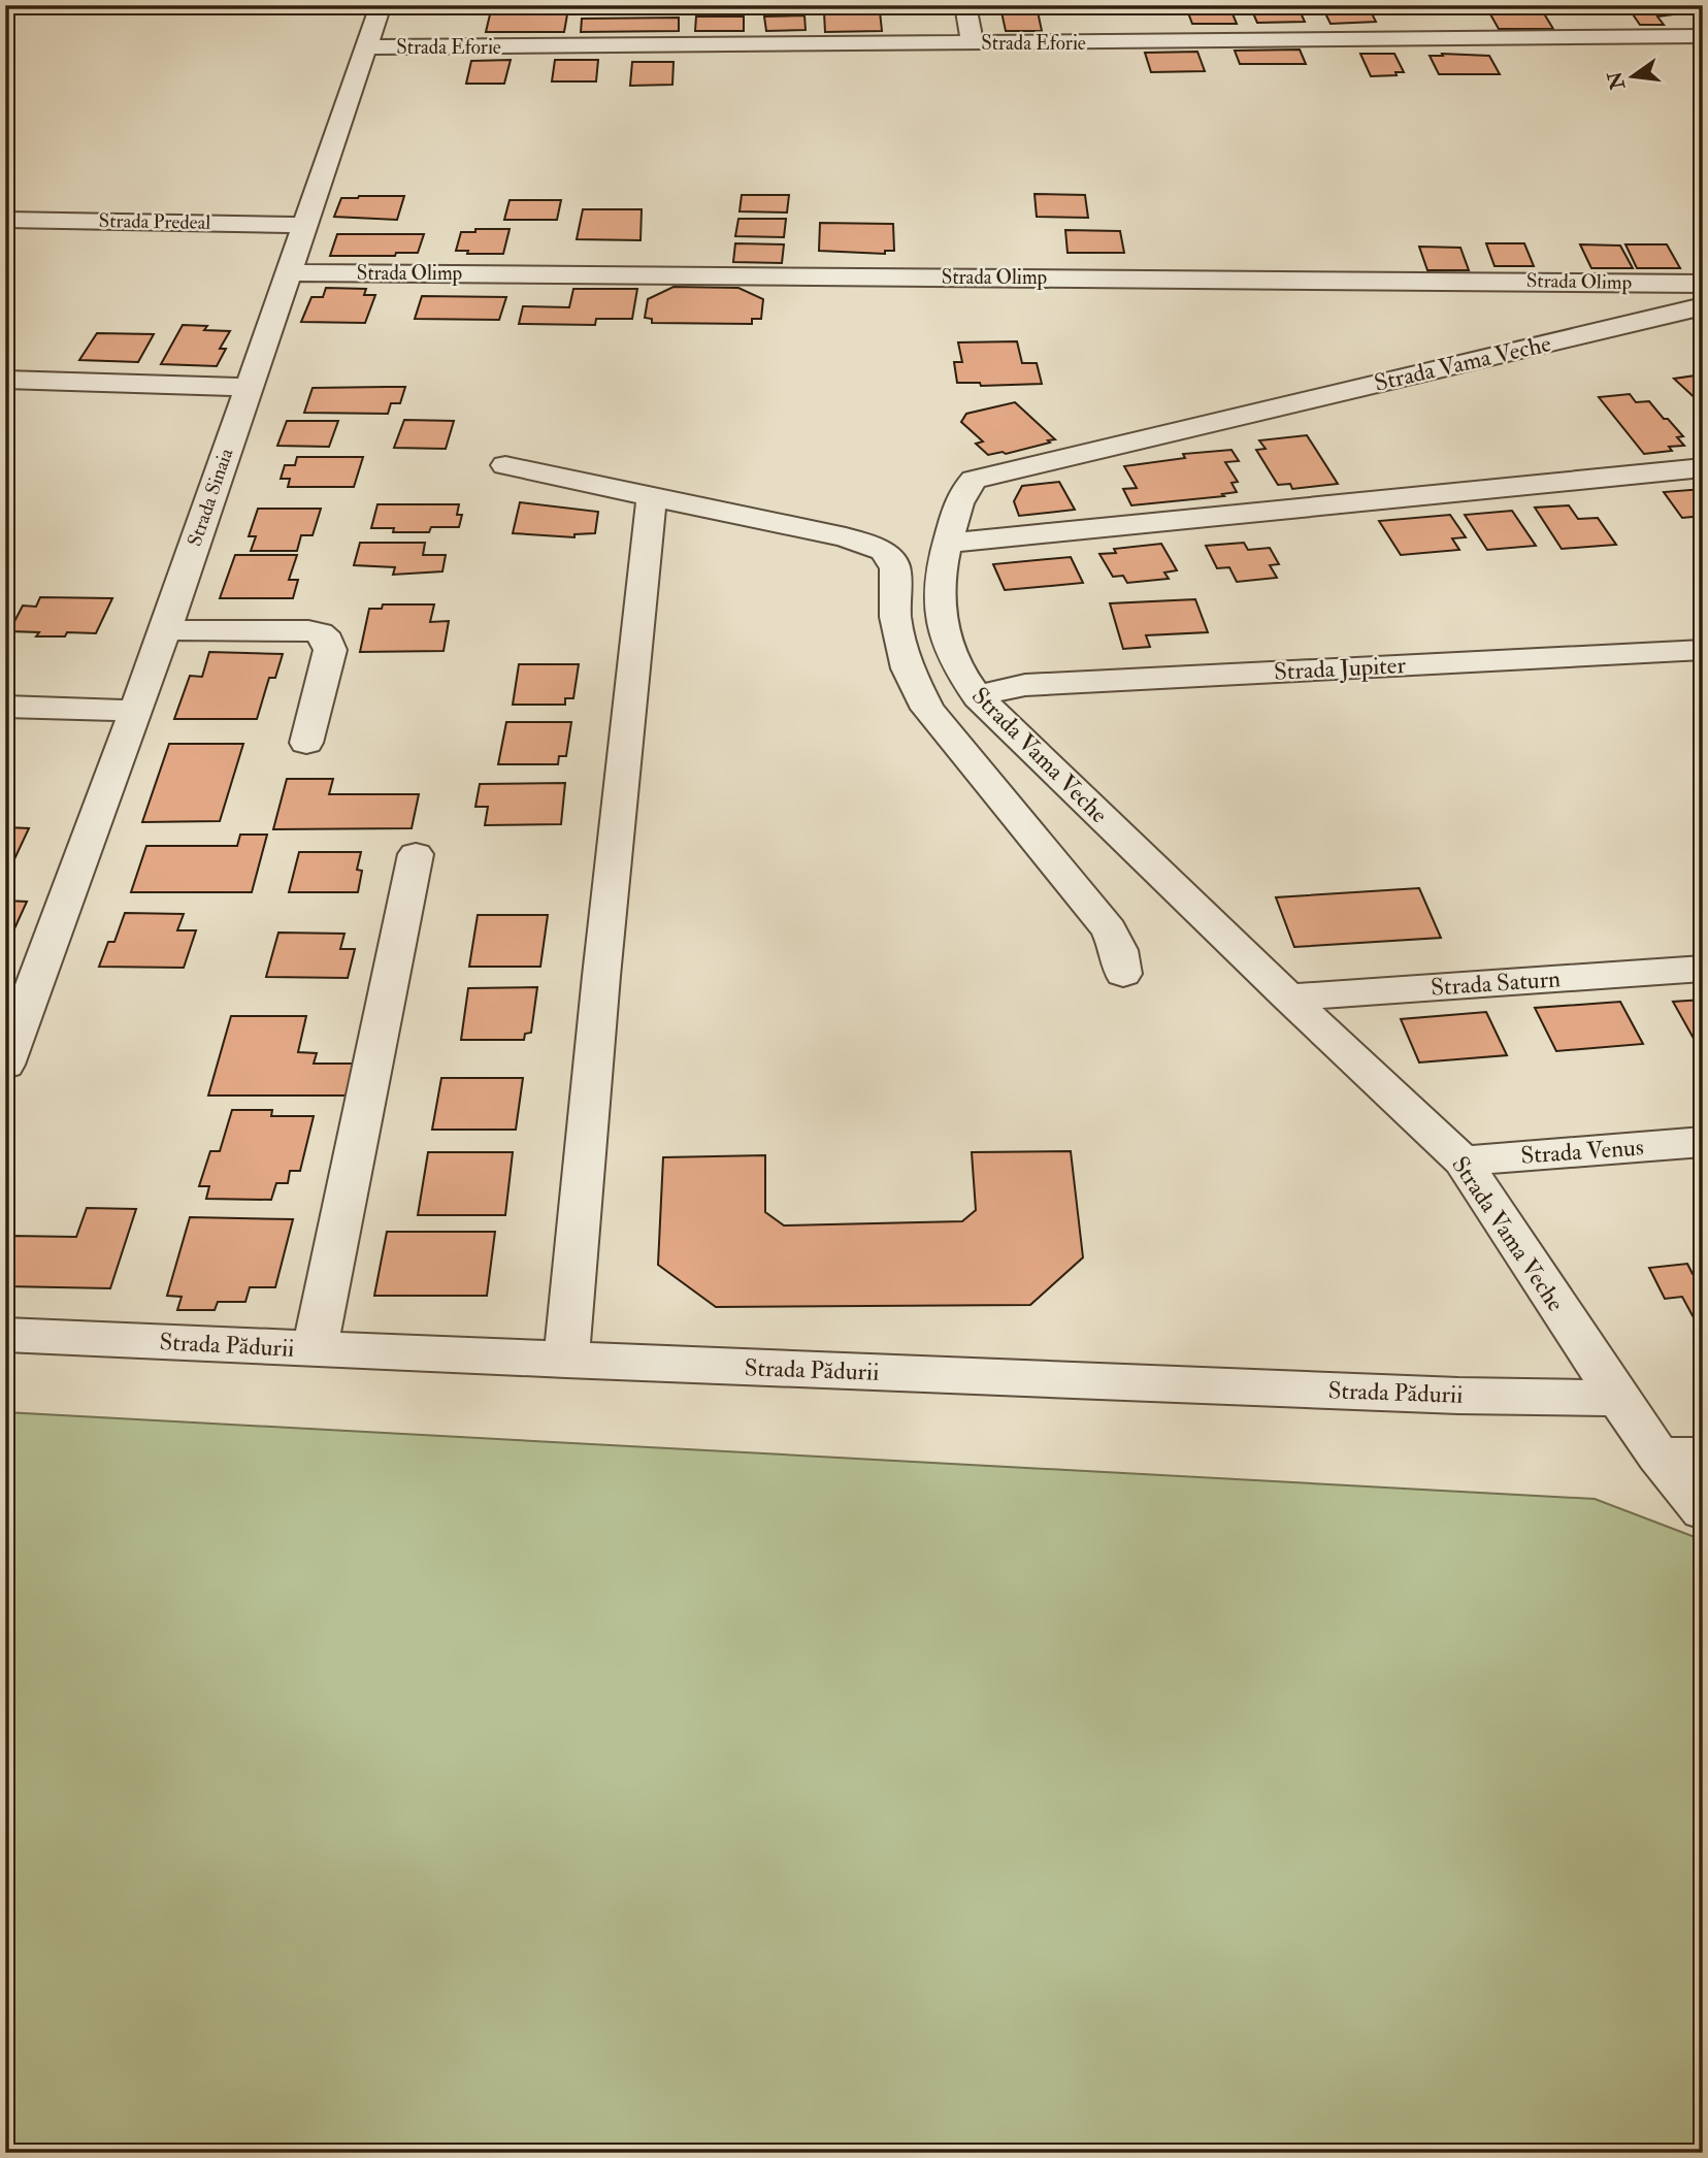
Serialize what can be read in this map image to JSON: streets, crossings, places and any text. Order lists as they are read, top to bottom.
{
  "streets": {
    "street": [
      "Strada Eforie",
      "Strada Predeal",
      "Strada Olimp",
      "Strada Vama Veche",
      "Strada Sinaia",
      "Strada Jupiter",
      "Strada Saturn",
      "Strada Venus",
      "Strada Pădurii"
    ]
  },
  "crossings": [
    ["Strada Eforie", "Strada Sinaia"],
    ["Strada Predeal", "Strada Sinaia"],
    ["Strada Olimp", "Strada Sinaia"],
    ["Strada Vama Veche", "Strada Jupiter"],
    ["Strada Vama Veche", "Strada Saturn"],
    ["Strada Vama Veche", "Strada Venus"],
    ["Strada Vama Veche", "Strada Pădurii"]
  ],
  "north": "left"
}
